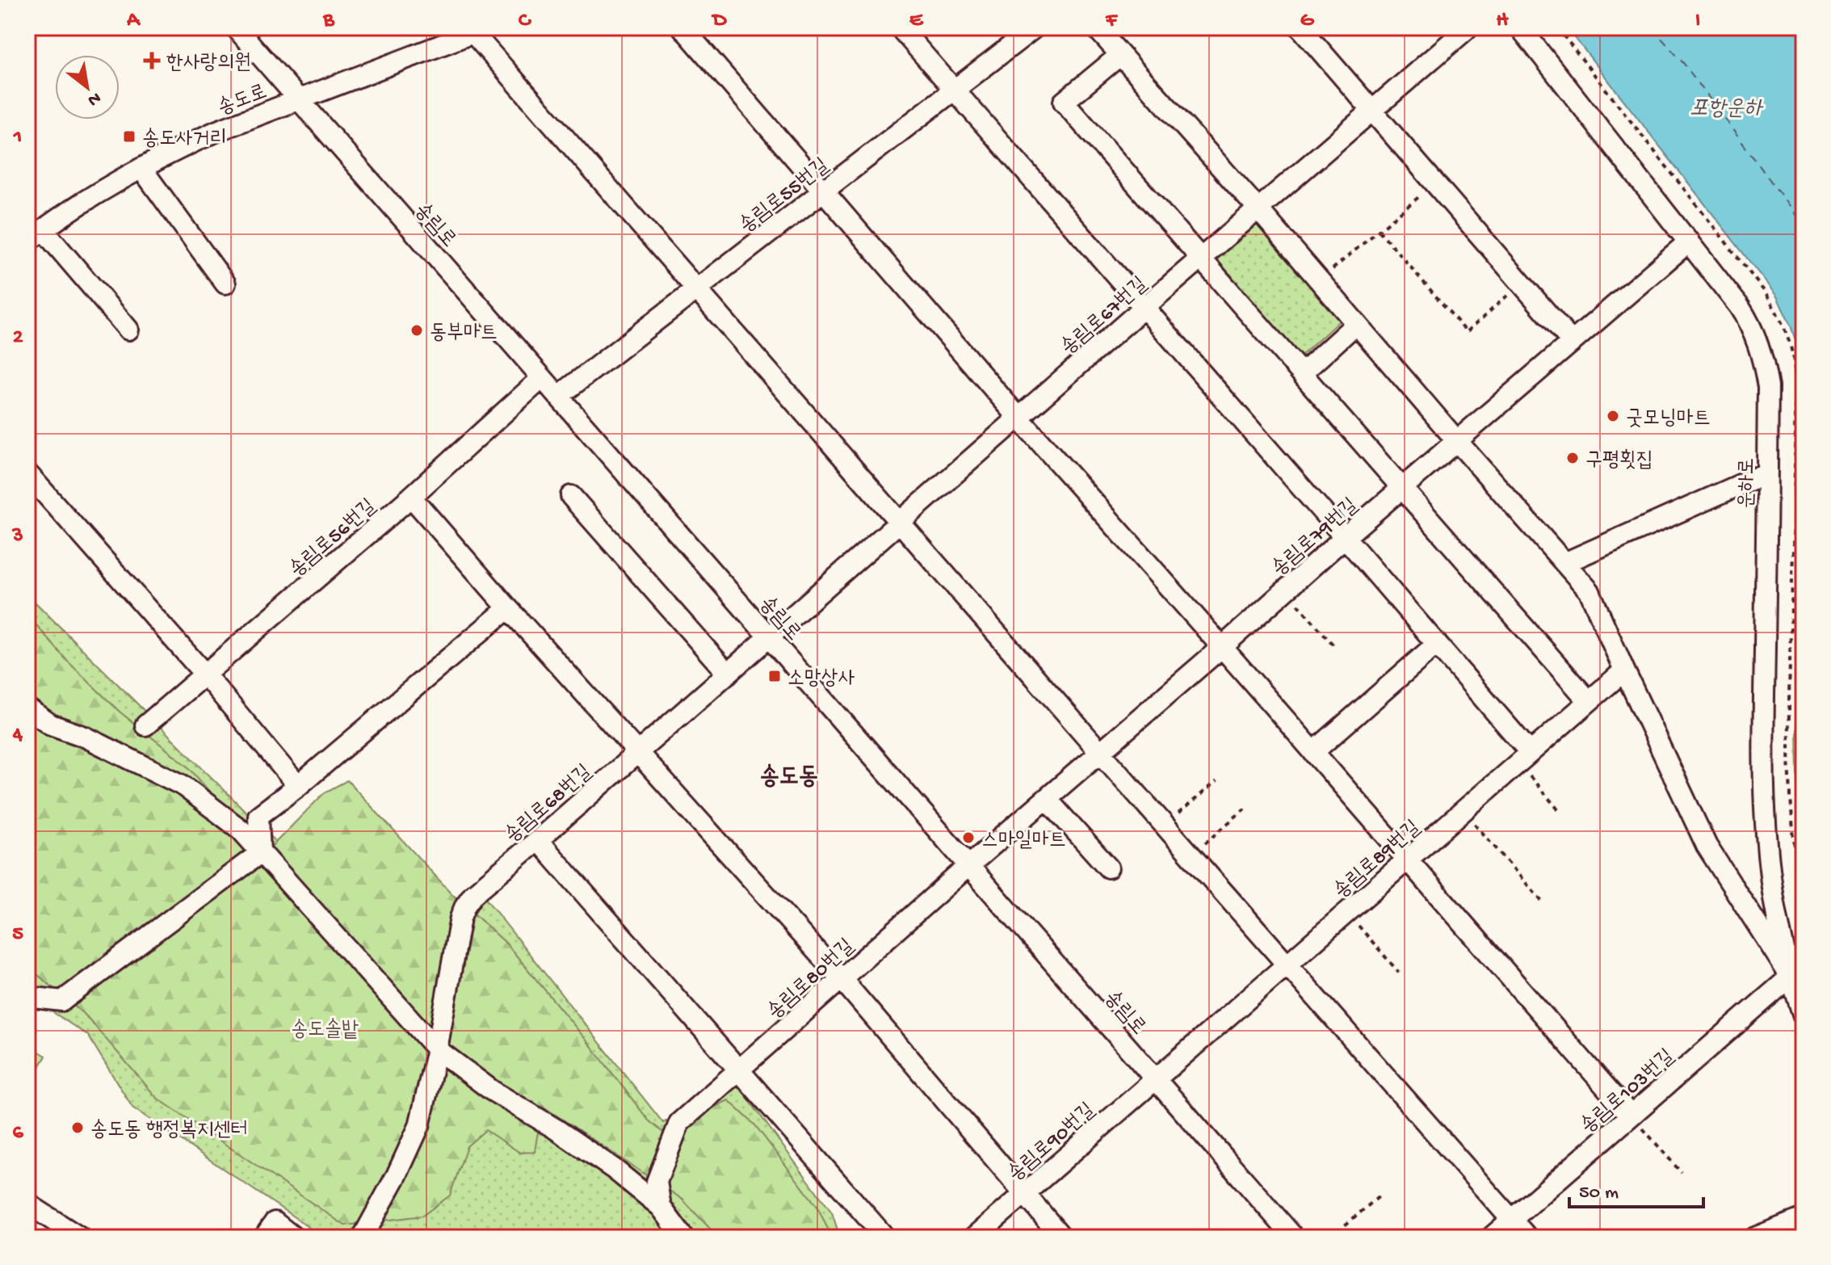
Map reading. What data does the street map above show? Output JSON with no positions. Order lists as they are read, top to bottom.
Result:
{
  "streets": {
    "street": [
      "송도로",
      "송림로55번길",
      "송림로",
      "송림로67번길",
      "운하로",
      "송림로79번길",
      "송림로56번길",
      "송림로68번길",
      "송림로89번길",
      "송림로80번길",
      "송림로103번길",
      "송림로90번길"
    ]
  },
  "crossings": [
    ["송도로", "송림로"],
    ["송림로55번길", "송림로"],
    ["송림로", "송림로67번길"],
    ["송림로", "송림로79번길"],
    ["송림로", "송림로56번길"],
    ["송림로", "송림로68번길"],
    ["송림로", "송림로89번길"],
    ["송림로", "송림로80번길"],
    ["송림로", "송림로90번길"],
    ["송림로67번길", "송림로68번길"],
    ["운하로", "송림로79번길"],
    ["운하로", "송림로103번길"],
    ["송림로79번길", "송림로80번길"],
    ["송림로89번길", "송림로90번길"]
  ],
  "districts": ["송도동"],
  "water": ["포항운하"],
  "parks": ["송도솔밭"],
  "places": {
    "health": ["한사랑의원"],
    "transit": ["송도사거리", "소망상사"],
    "other": [
      "동부마트",
      "굿모닝마트",
      "구평횟집",
      "스마일마트",
      "송도동 행정복지센터"
    ]
  },
  "scale_bar": "50 m",
  "north": "bottom right",
  "grid": {
    "columns": [
      "A",
      "B",
      "C",
      "D",
      "E",
      "F",
      "G",
      "H",
      "I"
    ],
    "rows": [
      "1",
      "2",
      "3",
      "4",
      "5",
      "6"
    ]
  }
}
